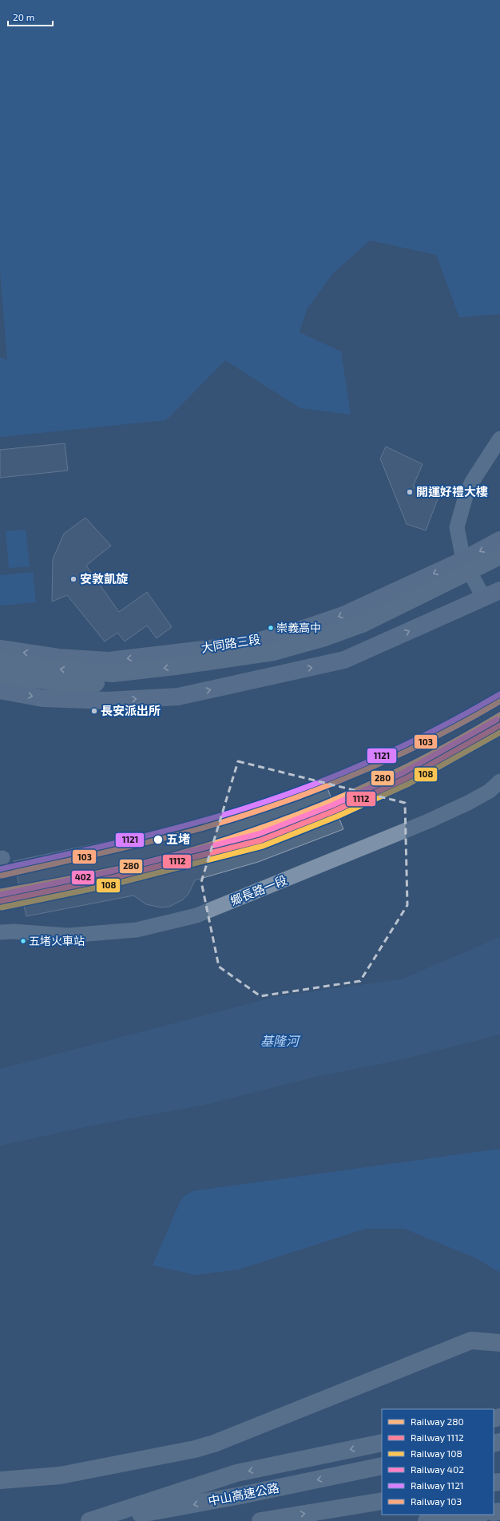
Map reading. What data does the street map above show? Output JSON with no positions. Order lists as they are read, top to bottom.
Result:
{
  "streets": {
    "highway": ["中山高速公路"],
    "main road": ["大同路三段"],
    "street": ["鄉長路一段"]
  },
  "water": ["基隆河"],
  "places": [
    "開運好禮大樓",
    "安敦凱旋",
    "崇義高中",
    "長安派出所",
    "五堵",
    "五堵火車站"
  ],
  "lines": [
    "rail line 1121",
    "rail line 103",
    "rail line 280",
    "rail line 402",
    "rail line 1112",
    "rail line 108"
  ],
  "legend": [
    "Railway 280",
    "Railway 1112",
    "Railway 108",
    "Railway 402",
    "Railway 1121",
    "Railway 103"
  ],
  "scale_bar": "20 m"
}
